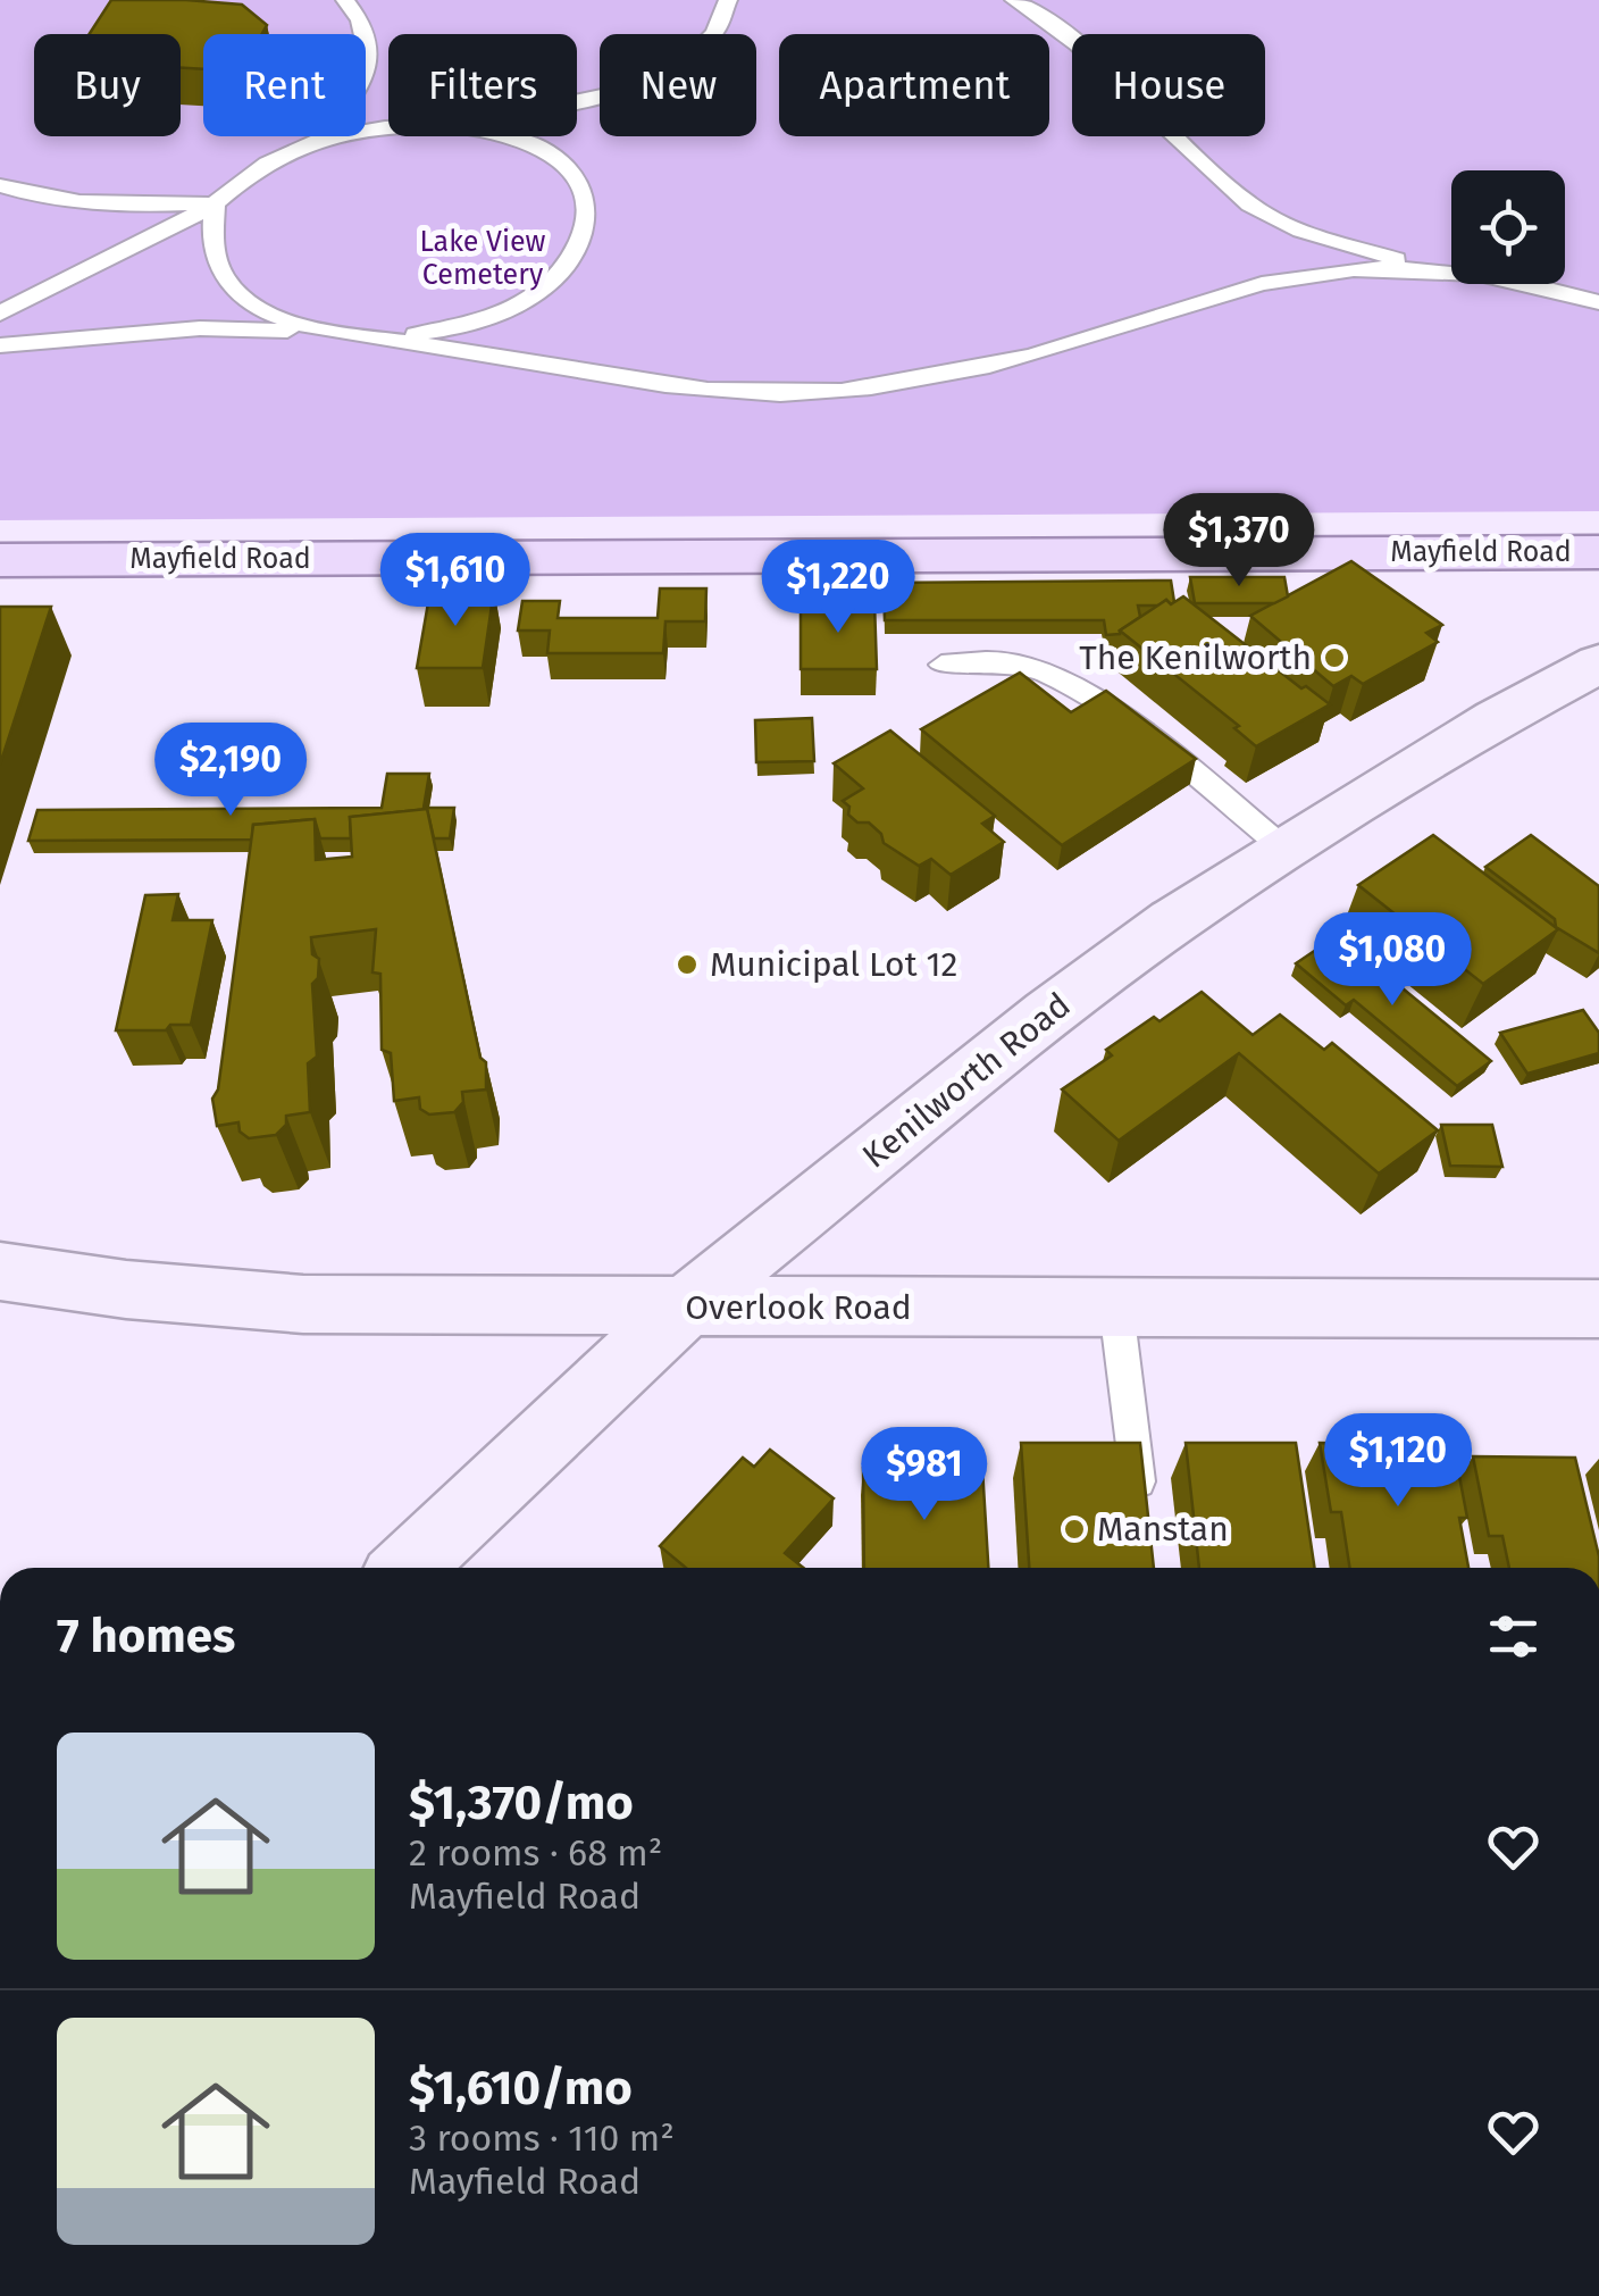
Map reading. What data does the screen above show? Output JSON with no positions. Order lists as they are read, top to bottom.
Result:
{
  "streets": {
    "main road": ["Mayfield Road", "Kenilworth Road", "Overlook Road"]
  },
  "crossings": [
    ["Kenilworth Road", "Overlook Road"]
  ],
  "parks": ["Lake View Cemetery"],
  "places": ["The Kenilworth", "Municipal Lot 12", "Manstan"],
  "page": {
    "chip": [
      "Buy",
      "Rent",
      "Filters",
      "New",
      "Apartment",
      "House"
    ],
    "price": [
      "$1,370",
      "$1,610",
      "$1,220",
      "$2,190",
      "$1,080",
      "$1,120",
      "$981"
    ],
    "heading": "7 homes",
    "list": [
      {
        "name": "$1,370/mo",
        "note": "2 rooms · 68 m² · Mayfield Road"
      },
      {
        "name": "$1,610/mo",
        "note": "3 rooms · 110 m² · Mayfield Road"
      }
    ]
  }
}
